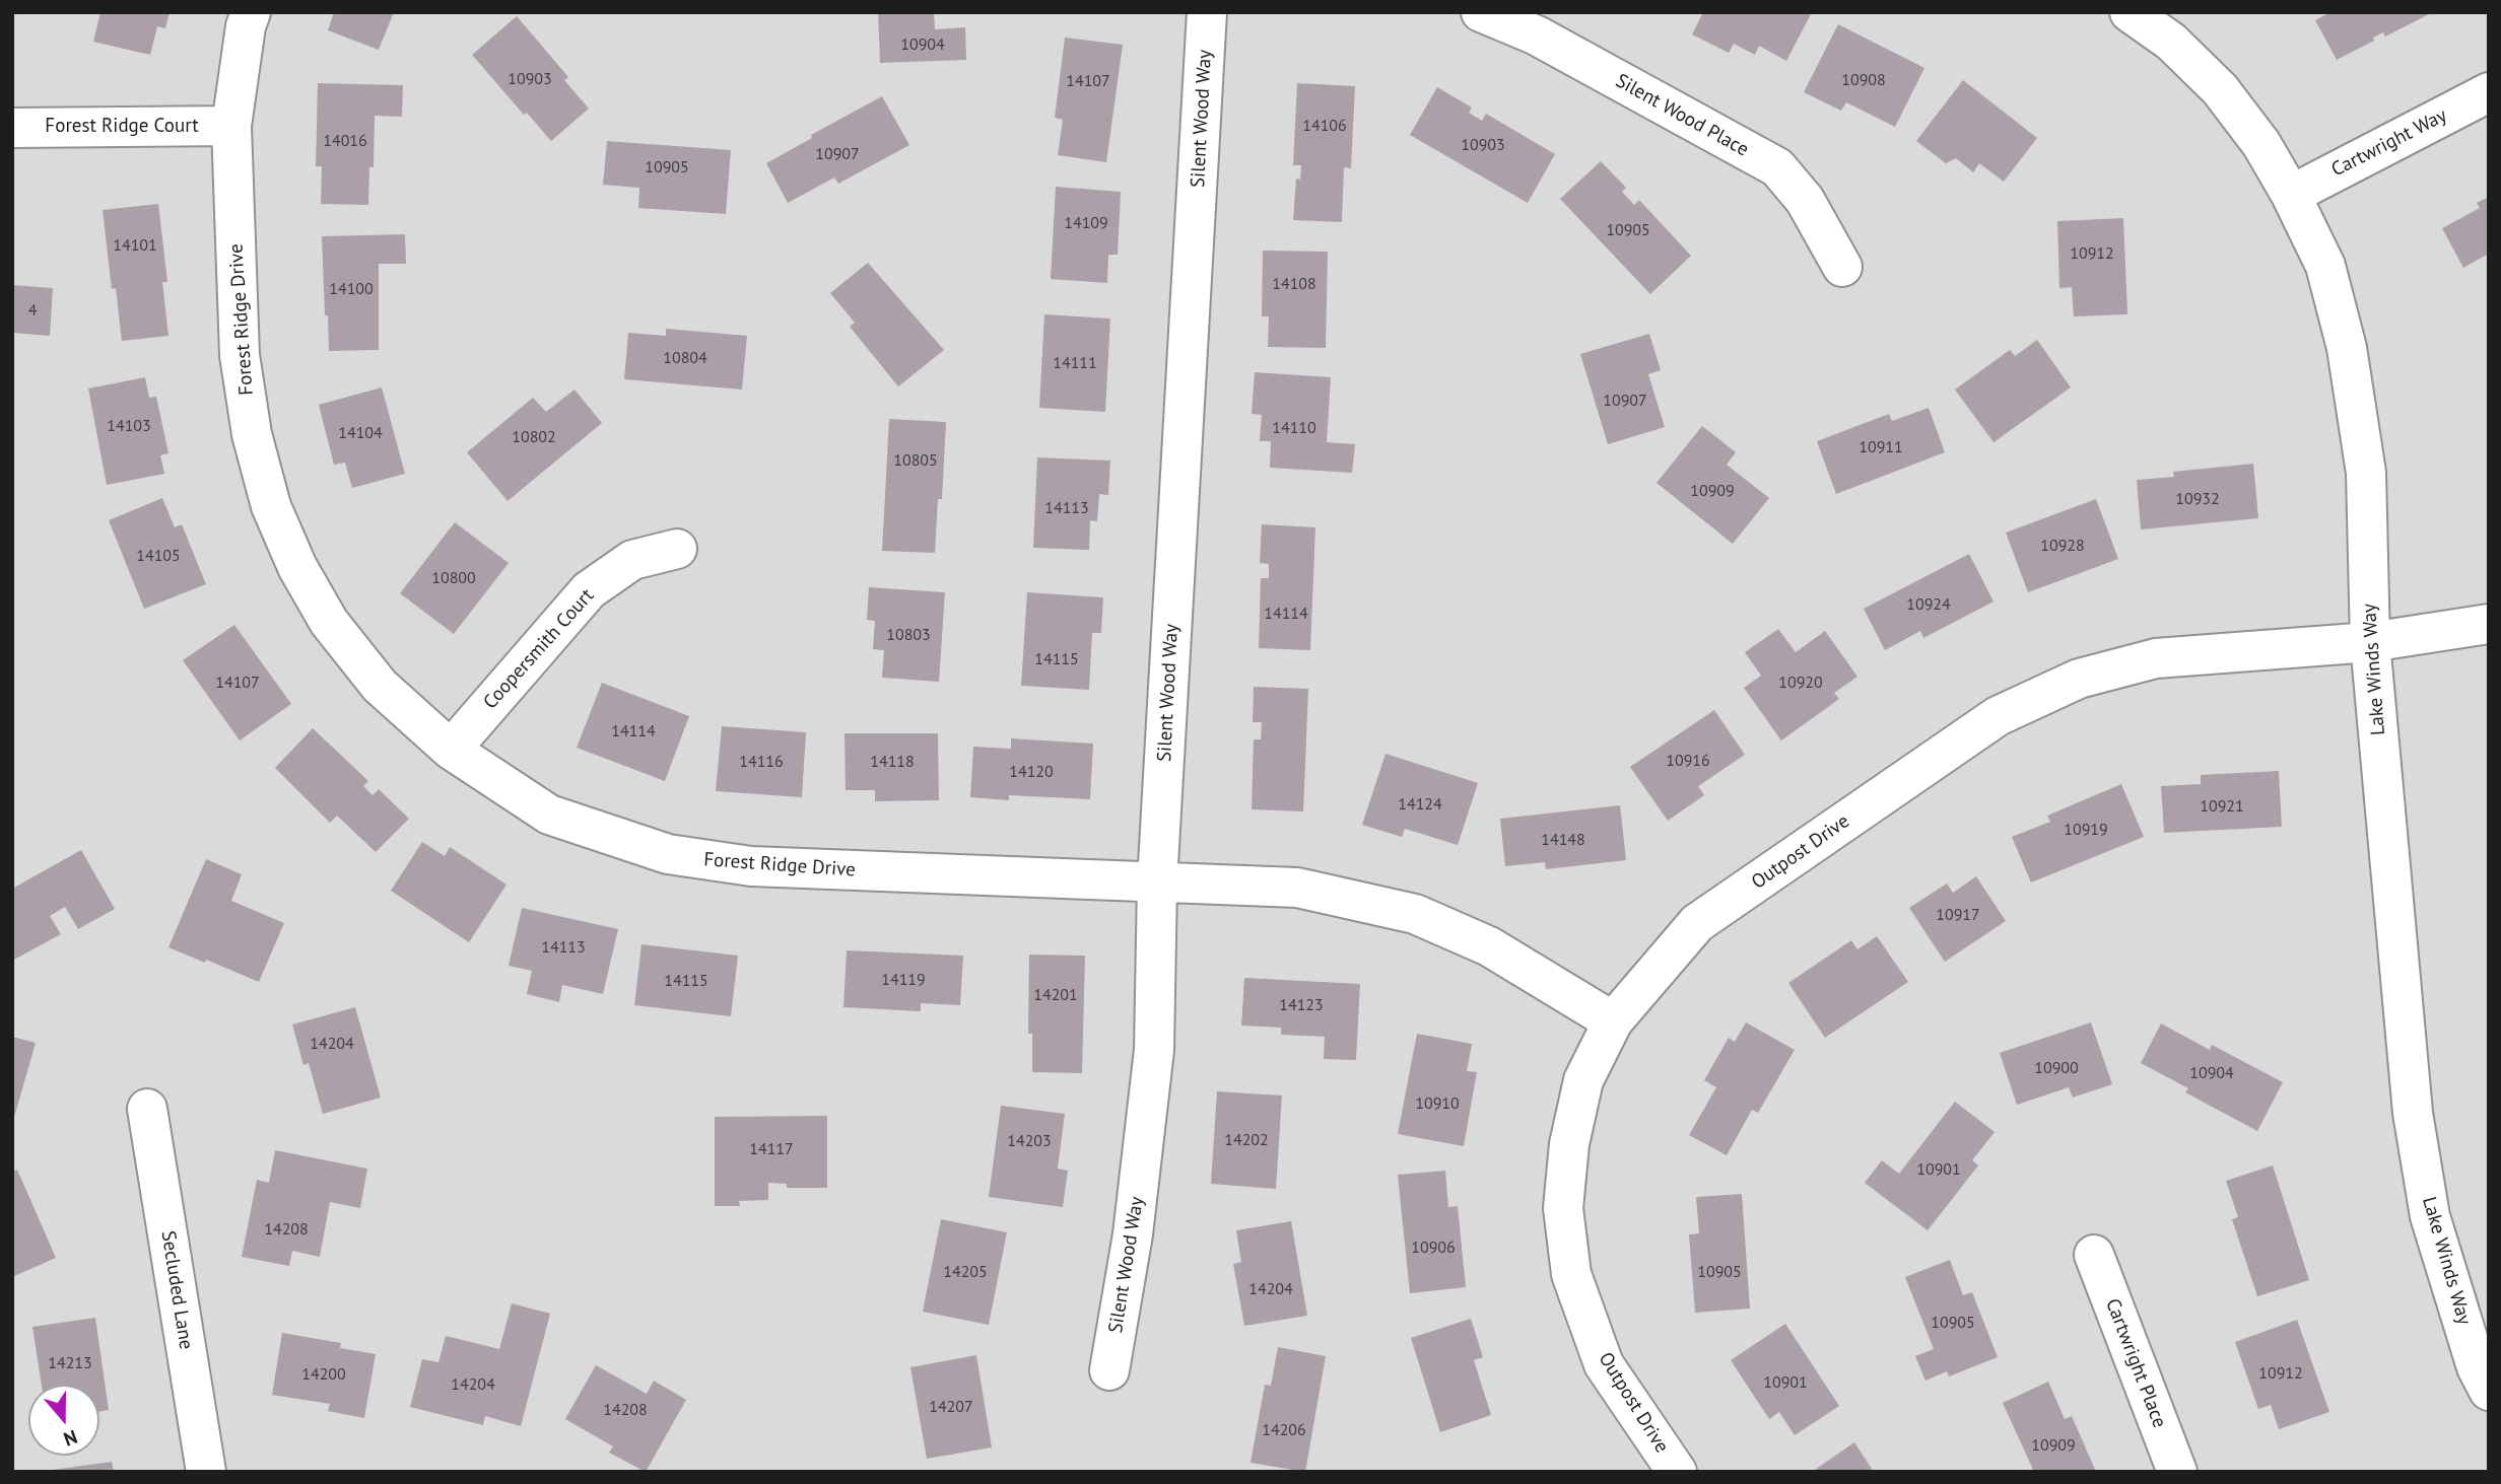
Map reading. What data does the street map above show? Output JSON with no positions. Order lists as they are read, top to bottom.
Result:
{
  "streets": {
    "street": [
      "Silent Wood Place",
      "Silent Wood Way",
      "Forest Ridge Court",
      "Cartwright Way",
      "Forest Ridge Drive",
      "Coopersmith Court",
      "Lake Winds Way",
      "Outpost Drive",
      "Secluded Lane",
      "Cartwright Place"
    ]
  },
  "crossings": [
    ["Silent Wood Way", "Forest Ridge Drive"],
    ["Forest Ridge Court", "Forest Ridge Drive"],
    ["Cartwright Way", "Lake Winds Way"],
    ["Forest Ridge Drive", "Coopersmith Court"],
    ["Forest Ridge Drive", "Outpost Drive"],
    ["Lake Winds Way", "Outpost Drive"]
  ],
  "house_numbers": [
    "10904",
    "10903",
    "10908",
    "14107",
    "14106",
    "14016",
    "10903",
    "10907",
    "10905",
    "14109",
    "10905",
    "14101",
    "10912",
    "14108",
    "14100",
    "4",
    "10804",
    "14111",
    "10907",
    "14103",
    "14110",
    "14104",
    "10802",
    "10911",
    "10805",
    "10909",
    "10932",
    "14113",
    "10928",
    "14105",
    "10800",
    "10924",
    "14114",
    "10803",
    "14115",
    "14107",
    "10920",
    "14114",
    "10916",
    "14116",
    "14118",
    "14120",
    "14124",
    "10921",
    "10919",
    "14148",
    "10917",
    "14113",
    "14119",
    "14115",
    "14201",
    "14123",
    "14204",
    "10900",
    "10904",
    "10910",
    "14202",
    "14203",
    "14117",
    "10901",
    "14208",
    "10906",
    "14205",
    "10905",
    "14204",
    "10905",
    "14213",
    "10912",
    "14200",
    "10901",
    "14204",
    "14207",
    "14208",
    "14206",
    "10909"
  ],
  "north": "bottom"
}
